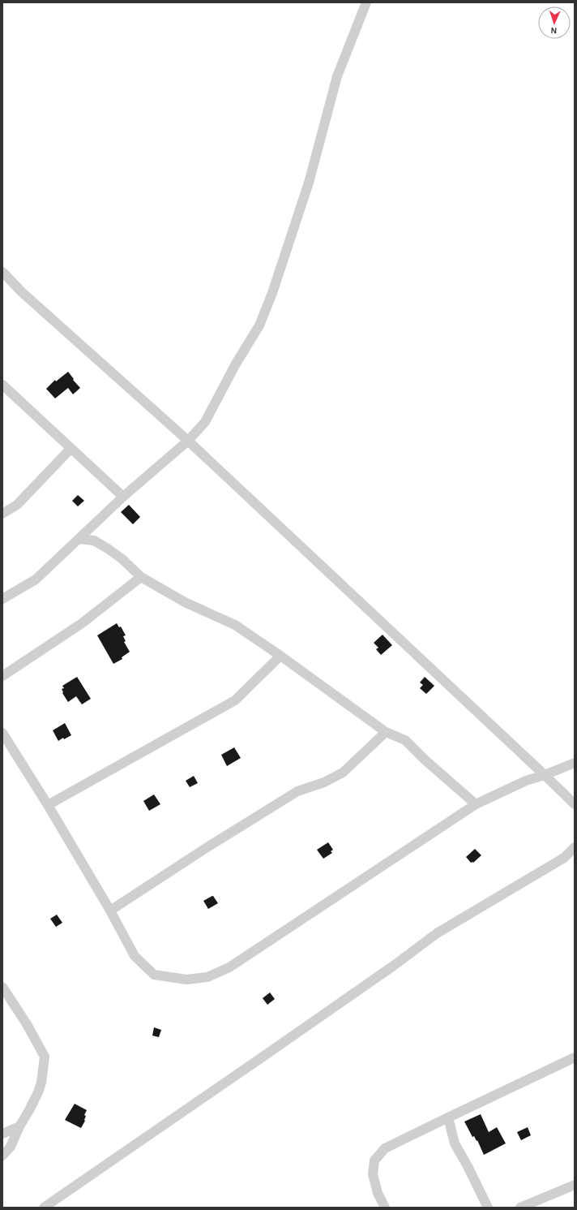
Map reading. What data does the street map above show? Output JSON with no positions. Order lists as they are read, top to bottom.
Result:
{
  "north": "bottom"
}
